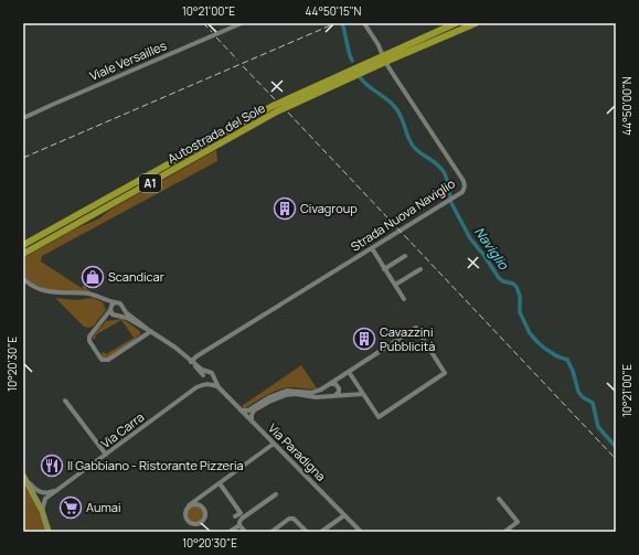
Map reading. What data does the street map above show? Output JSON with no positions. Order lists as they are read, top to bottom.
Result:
{
  "streets": {
    "highway": ["Autostrada del Sole", "A1"],
    "street": [
      "Viale Versailles",
      "Strada Nuova Naviglio",
      "Via Carra",
      "Via Paradigna"
    ]
  },
  "crossings": [
    ["Via Carra", "Via Paradigna"]
  ],
  "water": ["Naviglio"],
  "places": {
    "building": ["Civagroup", "Cavazzini Pubblicità"],
    "shop": ["Scandicar"],
    "restaurant": ["Il Gabbiano - Ristorante Pizzeria"],
    "supermarket": ["Aumai"]
  },
  "coordinates": [
    "10°21'00\"E",
    "44°50'15\"N",
    "44°50'00\"N",
    "10°20'30\"E"
  ]
}
